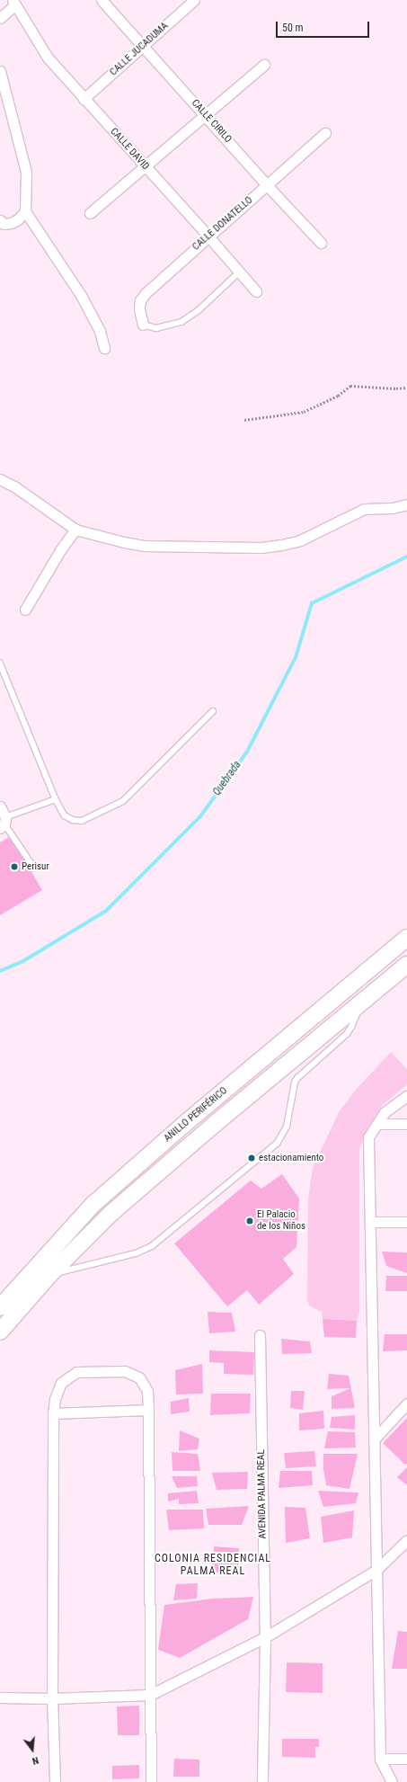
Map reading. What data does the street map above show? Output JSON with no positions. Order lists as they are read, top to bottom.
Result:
{
  "streets": {
    "highway": ["ANILLO PERIFÉRICO"],
    "street": [
      "CALLE JUCADUMA",
      "CALLE CIRILO",
      "CALLE DAVID",
      "CALLE DONATELLO",
      "AVENIDA PALMA REAL"
    ]
  },
  "crossings": [
    ["CALLE JUCADUMA", "CALLE CIRILO"],
    ["CALLE JUCADUMA", "CALLE DAVID"],
    ["CALLE CIRILO", "CALLE DONATELLO"],
    ["CALLE DAVID", "CALLE DONATELLO"]
  ],
  "districts": ["COLONIA RESIDENCIAL PALMA REAL"],
  "water": ["Quebrada"],
  "places": ["Perisur", "estacionamiento", "El Palacio de los Niños"],
  "scale_bar": "50 m",
  "north": "bottom"
}
